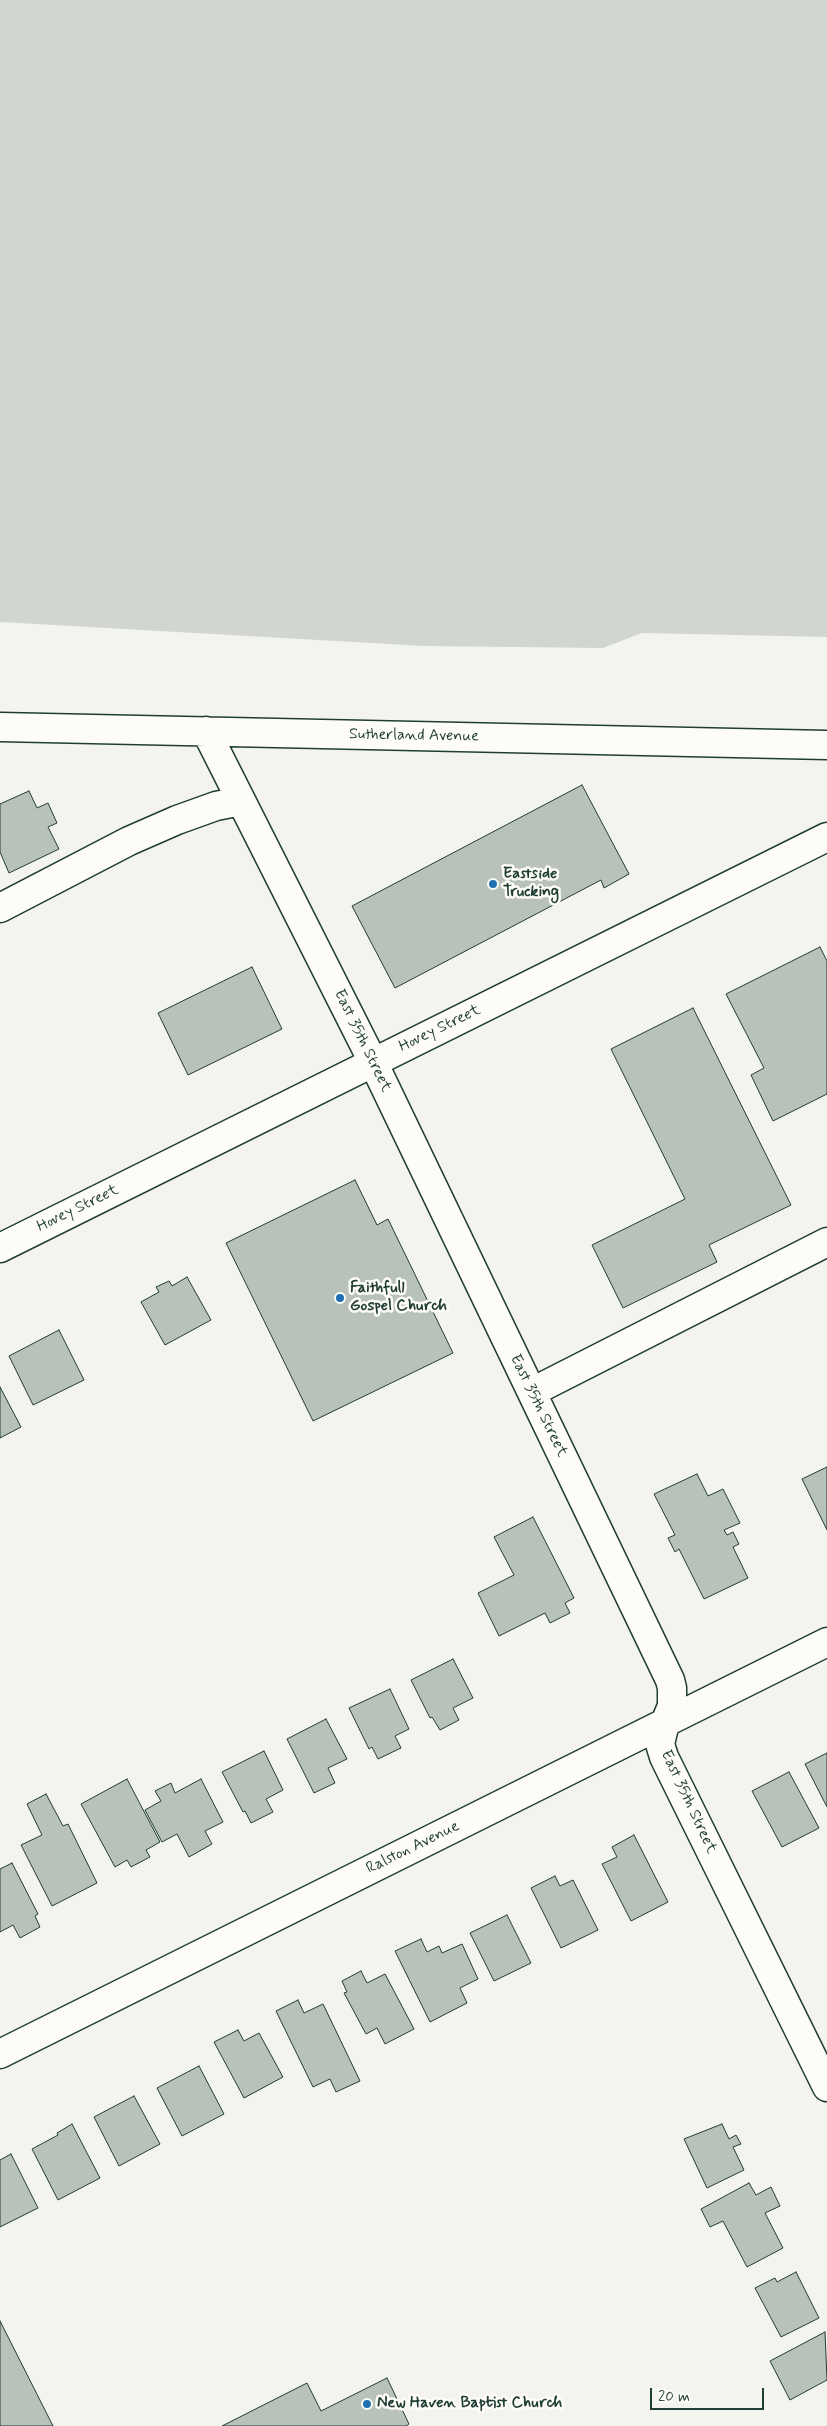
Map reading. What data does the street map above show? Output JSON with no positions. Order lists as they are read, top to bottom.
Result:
{
  "streets": {
    "street": [
      "Sutherland Avenue",
      "Hovey Street",
      "East 35th Street",
      "Ralston Avenue"
    ]
  },
  "crossings": [
    ["Sutherland Avenue", "East 35th Street"],
    ["Hovey Street", "East 35th Street"],
    ["East 35th Street", "Ralston Avenue"]
  ],
  "places": ["Eastside Trucking", "Faithfull Gospel Church", "New Haven Baptist Church"],
  "scale_bar": "20 m"
}
